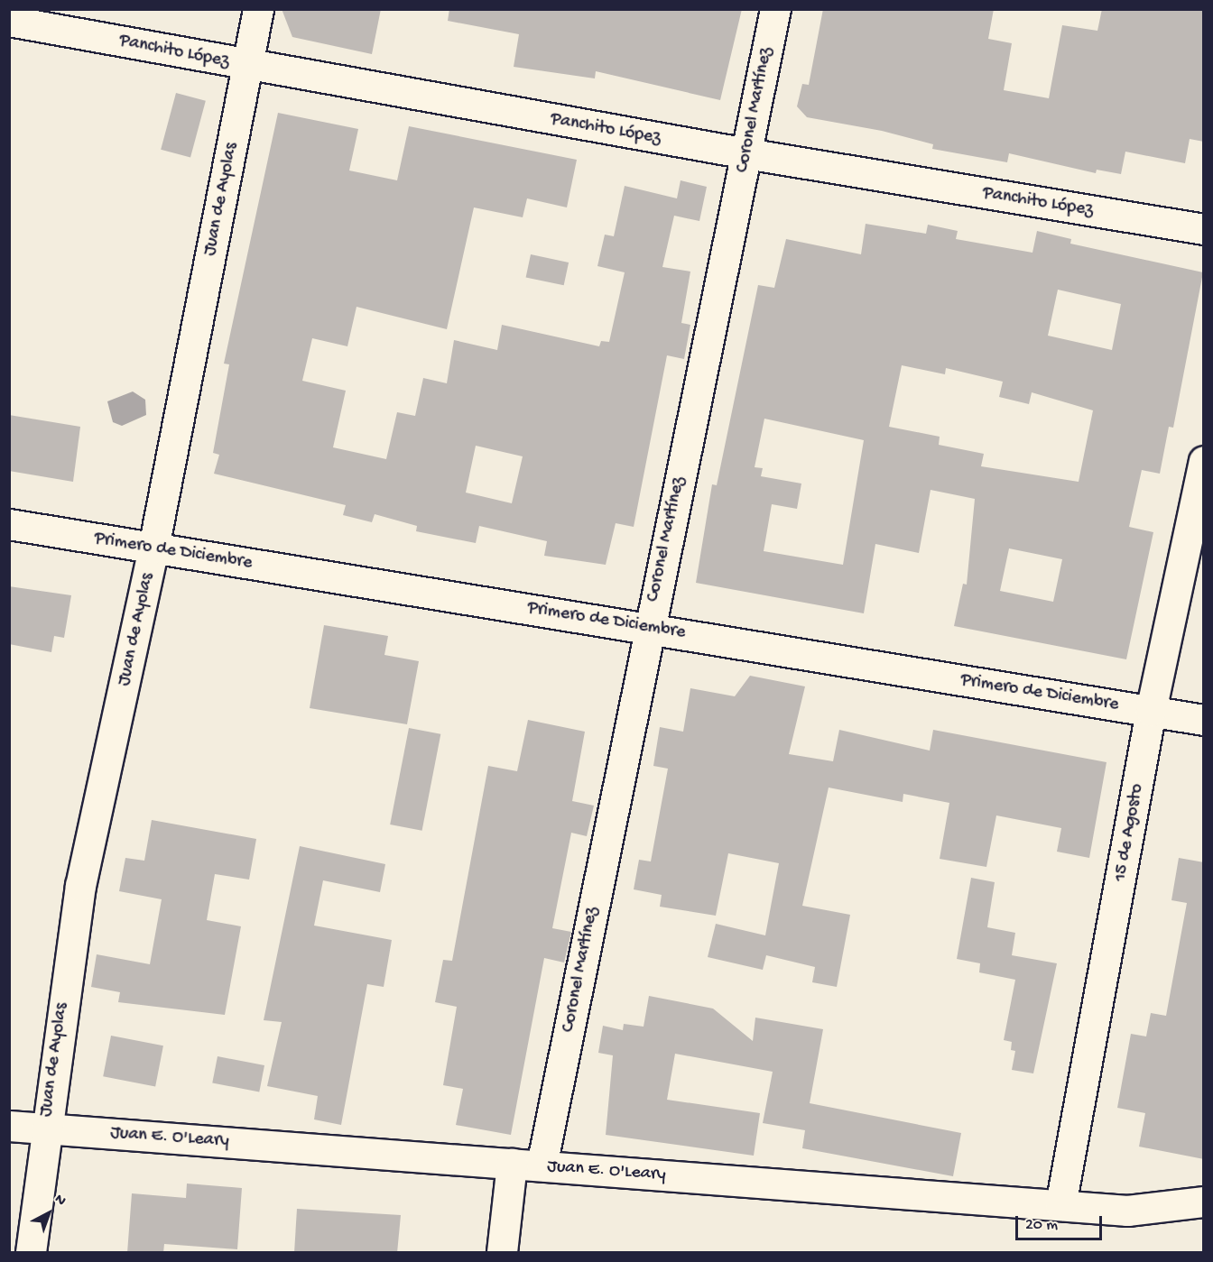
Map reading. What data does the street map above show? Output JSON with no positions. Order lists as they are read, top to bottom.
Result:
{
  "streets": {
    "street": [
      "Panchito López",
      "Coronel Martínez",
      "Juan de Ayolas",
      "Primero de Diciembre",
      "15 de Agosto",
      "Juan E. O'Leary"
    ]
  },
  "crossings": [
    ["Panchito López", "Coronel Martínez"],
    ["Panchito López", "Juan de Ayolas"],
    ["Coronel Martínez", "Primero de Diciembre"],
    ["Coronel Martínez", "Juan E. O'Leary"],
    ["Juan de Ayolas", "Primero de Diciembre"],
    ["Juan de Ayolas", "Juan E. O'Leary"],
    ["Primero de Diciembre", "15 de Agosto"],
    ["15 de Agosto", "Juan E. O'Leary"]
  ],
  "scale_bar": "20 m",
  "north": "top right"
}
